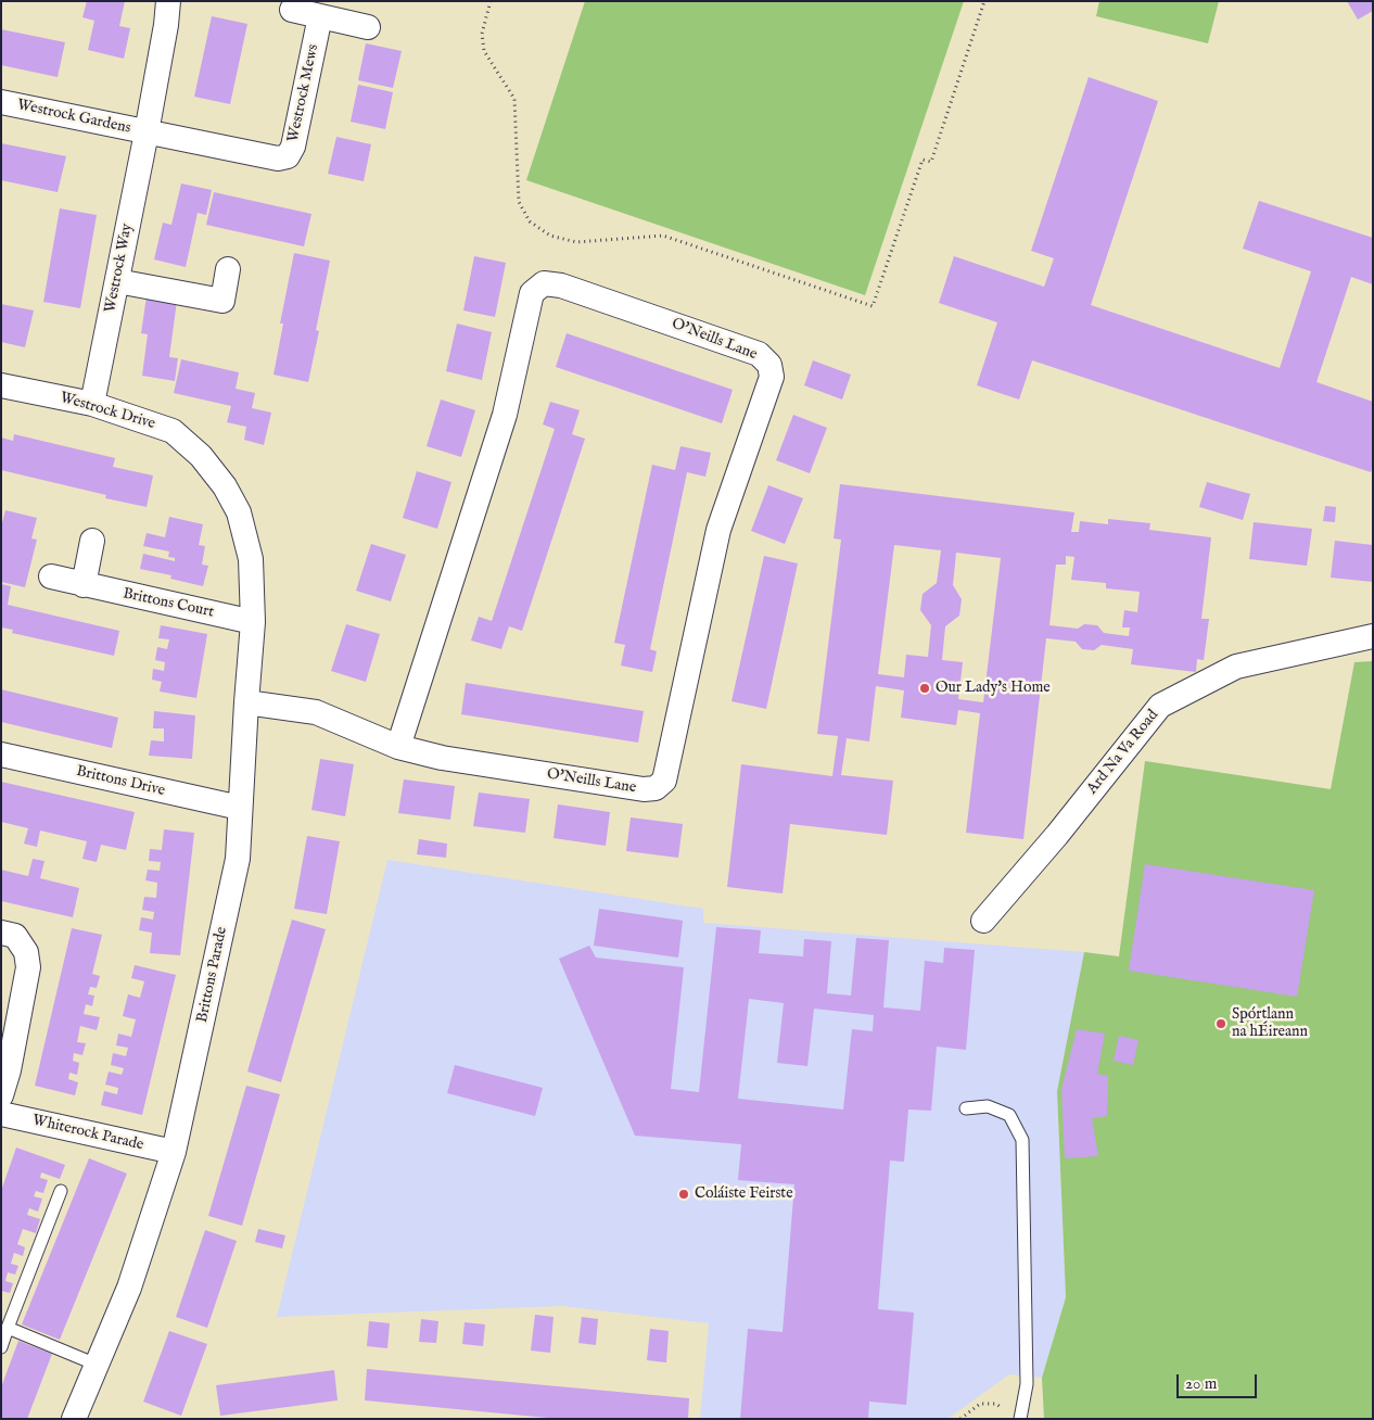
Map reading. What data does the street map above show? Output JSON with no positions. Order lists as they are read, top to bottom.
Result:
{
  "streets": {
    "street": [
      "Westrock Mews",
      "Westrock Gardens",
      "Westrock Way",
      "O'Neills Lane",
      "Westrock Drive",
      "Brittons Court",
      "Ard Na Va Road",
      "Brittons Drive",
      "Brittons Parade",
      "Whiterock Parade"
    ]
  },
  "crossings": [
    ["Westrock Mews", "Westrock Gardens"],
    ["Westrock Mews", "Westrock Way"],
    ["Westrock Gardens", "Westrock Way"],
    ["Westrock Way", "Westrock Drive"],
    ["O'Neills Lane", "Brittons Parade"],
    ["Westrock Drive", "Brittons Parade"],
    ["Brittons Court", "Brittons Parade"],
    ["Brittons Drive", "Brittons Parade"],
    ["Brittons Parade", "Whiterock Parade"]
  ],
  "places": ["Our Lady's Home", "Spórtlann na hÉireann", "Coláiste Feirste"],
  "scale_bar": "20 m"
}
